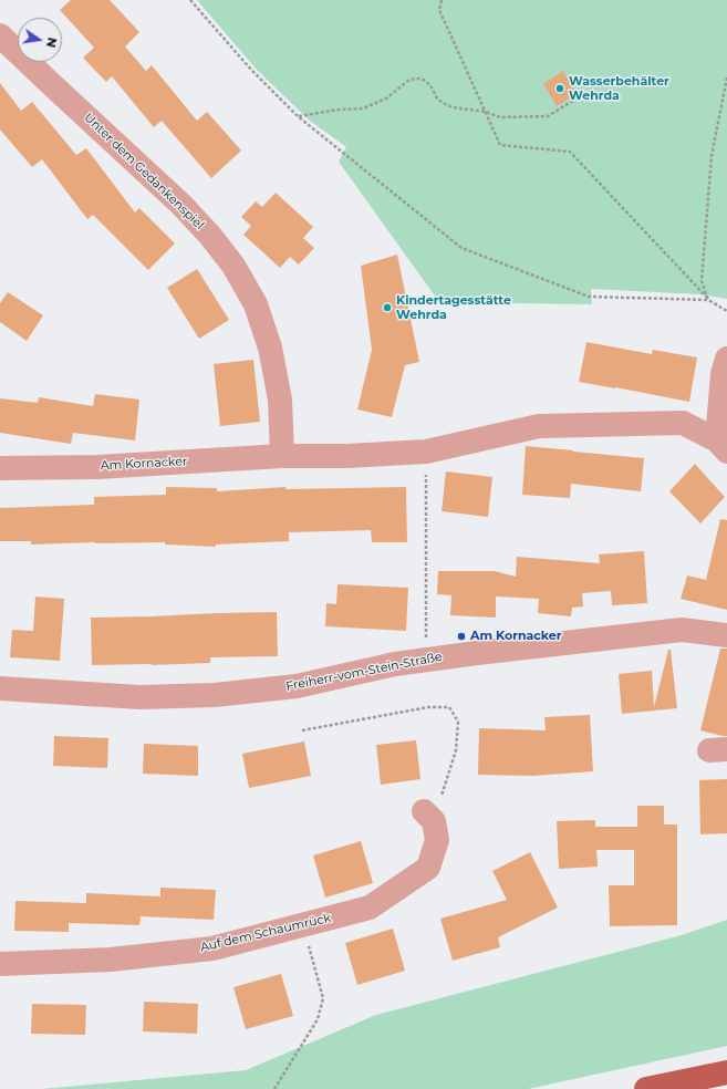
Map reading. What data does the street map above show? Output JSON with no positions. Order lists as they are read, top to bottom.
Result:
{
  "streets": {
    "street": [
      "Unter dem Gedankenspiel",
      "Am Kornacker",
      "Freiherr-vom-Stein-Straße",
      "Auf dem Schaumrück"
    ]
  },
  "crossings": [
    ["Unter dem Gedankenspiel", "Am Kornacker"]
  ],
  "places": ["Wasserbehälter Wehrda", "Kindertagesstätte Wehrda", "Am Kornacker"],
  "north": "right"
}
